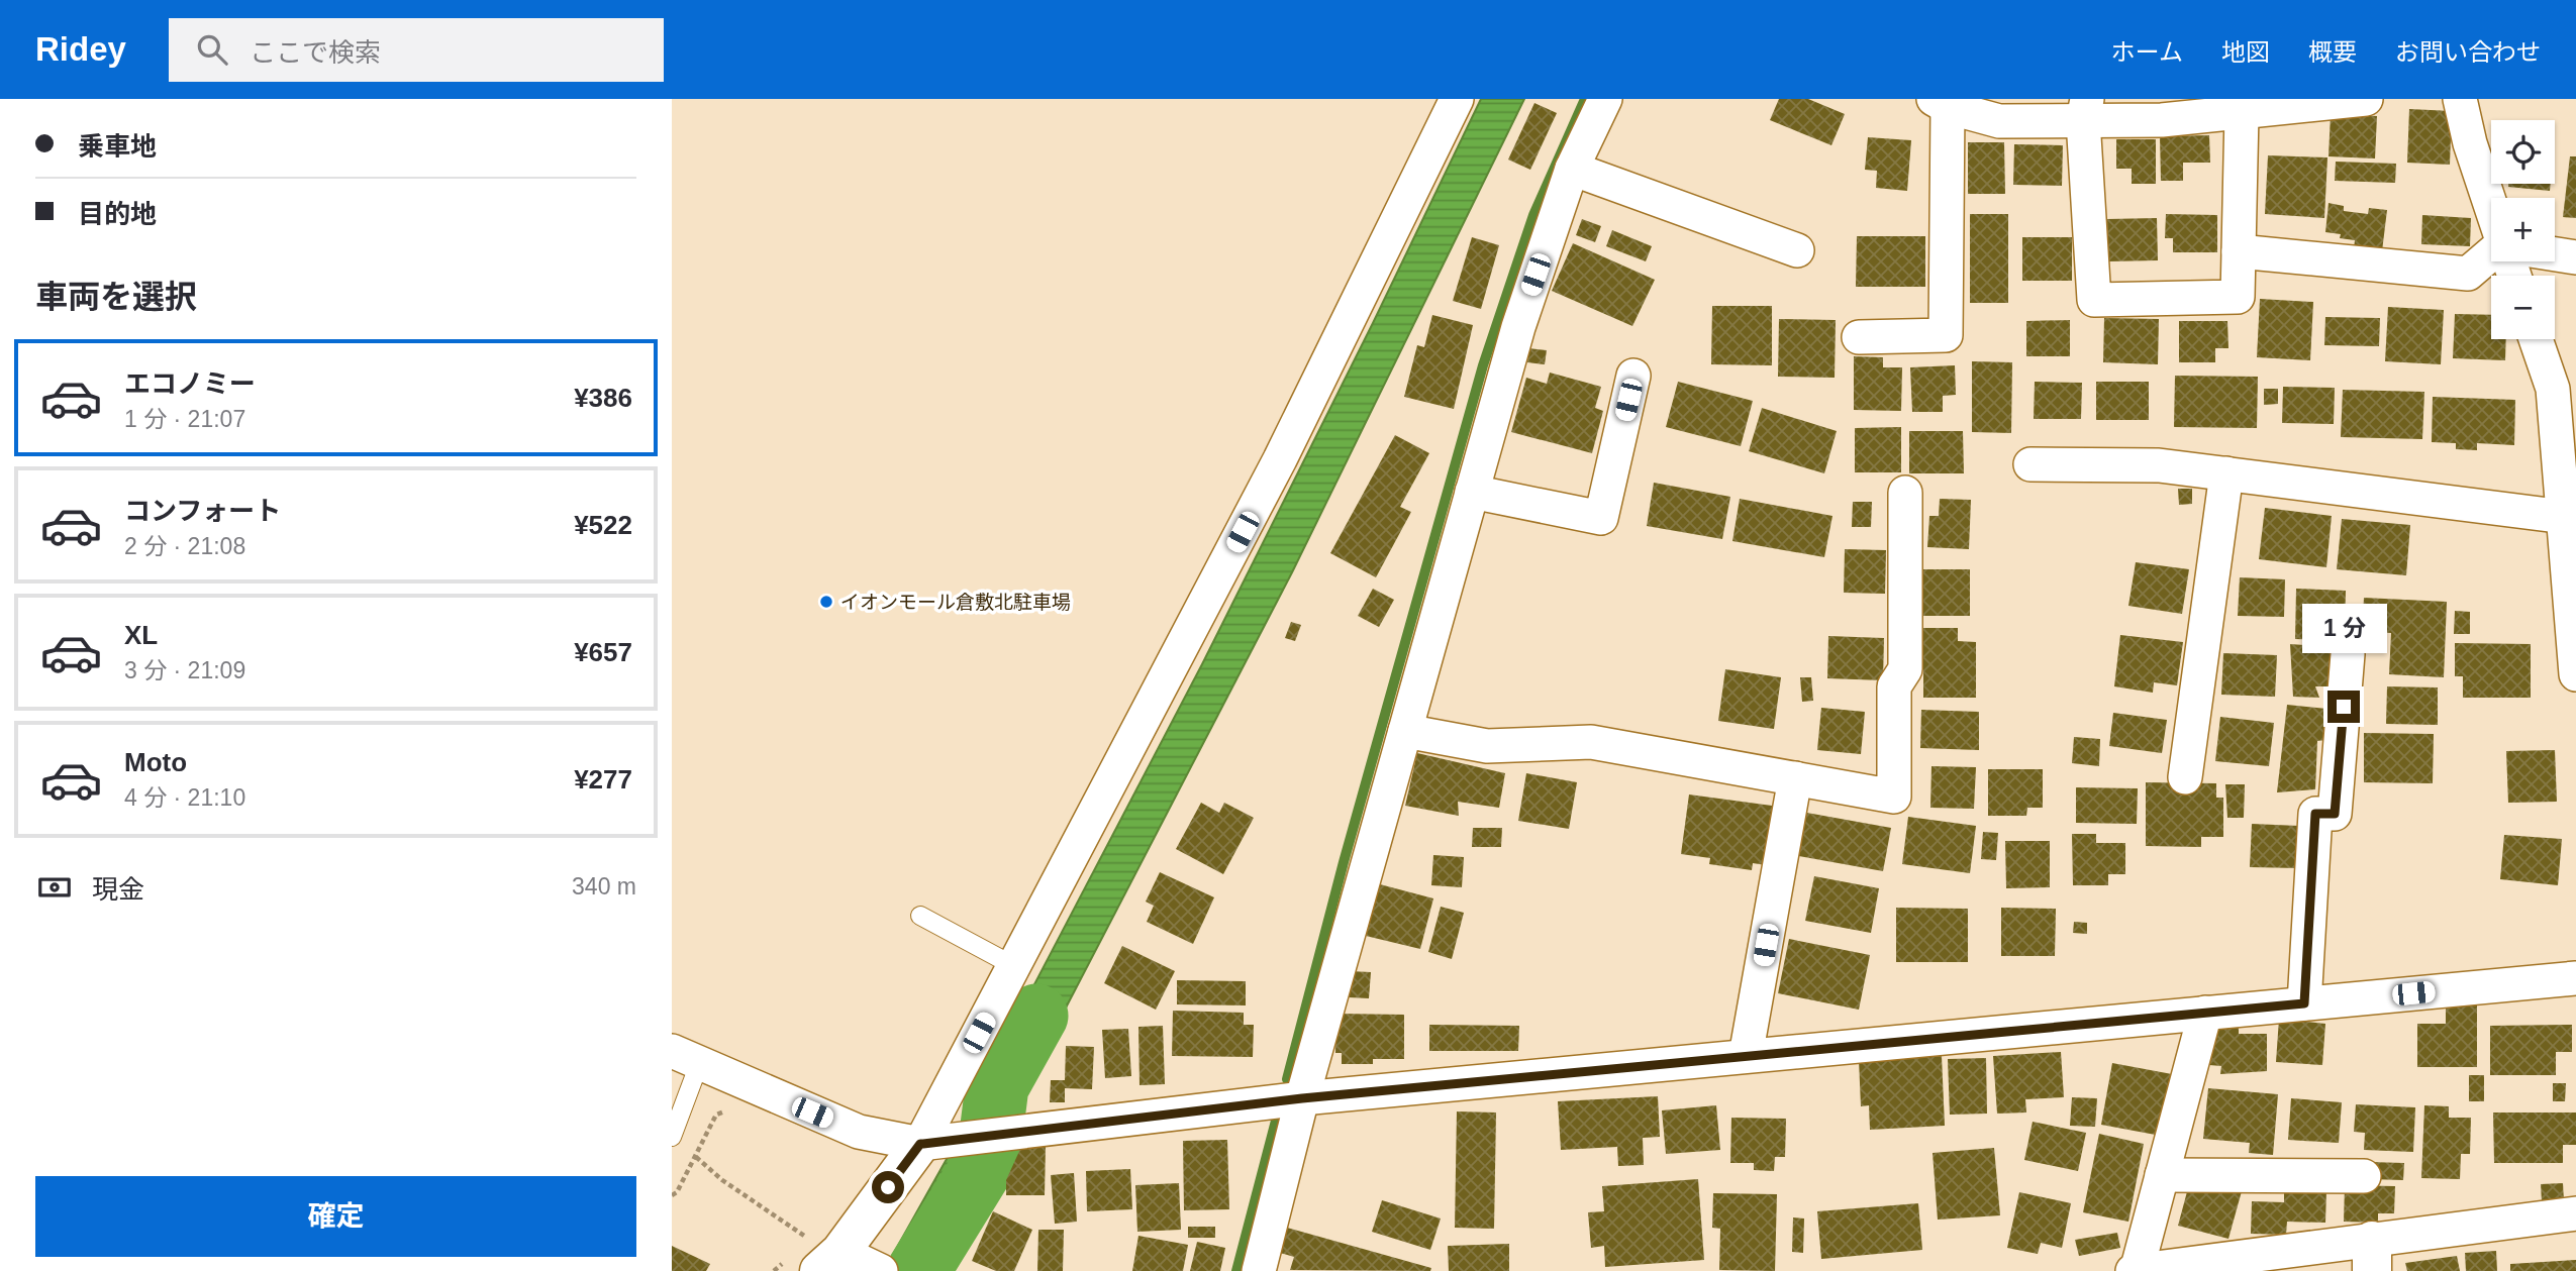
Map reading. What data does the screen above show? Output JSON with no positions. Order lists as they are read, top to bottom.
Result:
{
  "places": ["イオンモール倉敷北駐車場"],
  "page": {
    "header": "Ridey",
    "search": "ここで検索",
    "nav": [
      "ホーム",
      "地図",
      "概要",
      "お問い合わせ"
    ],
    "banner": ["乗車地", "目的地"],
    "map_buttons": ["+", "−"],
    "heading": "車両を選択",
    "list": [
      {
        "name": "エコノミー",
        "note": "1 分 · 21:07",
        "value": "¥386"
      },
      {
        "name": "コンフォート",
        "note": "2 分 · 21:08",
        "value": "¥522"
      },
      {
        "name": "XL",
        "note": "3 分 · 21:09",
        "value": "¥657"
      },
      {
        "name": "Moto",
        "note": "4 分 · 21:10",
        "value": "¥277"
      }
    ],
    "bubble": "1 分",
    "pay": ["現金", "340 m"],
    "buttons": "確定"
  }
}
